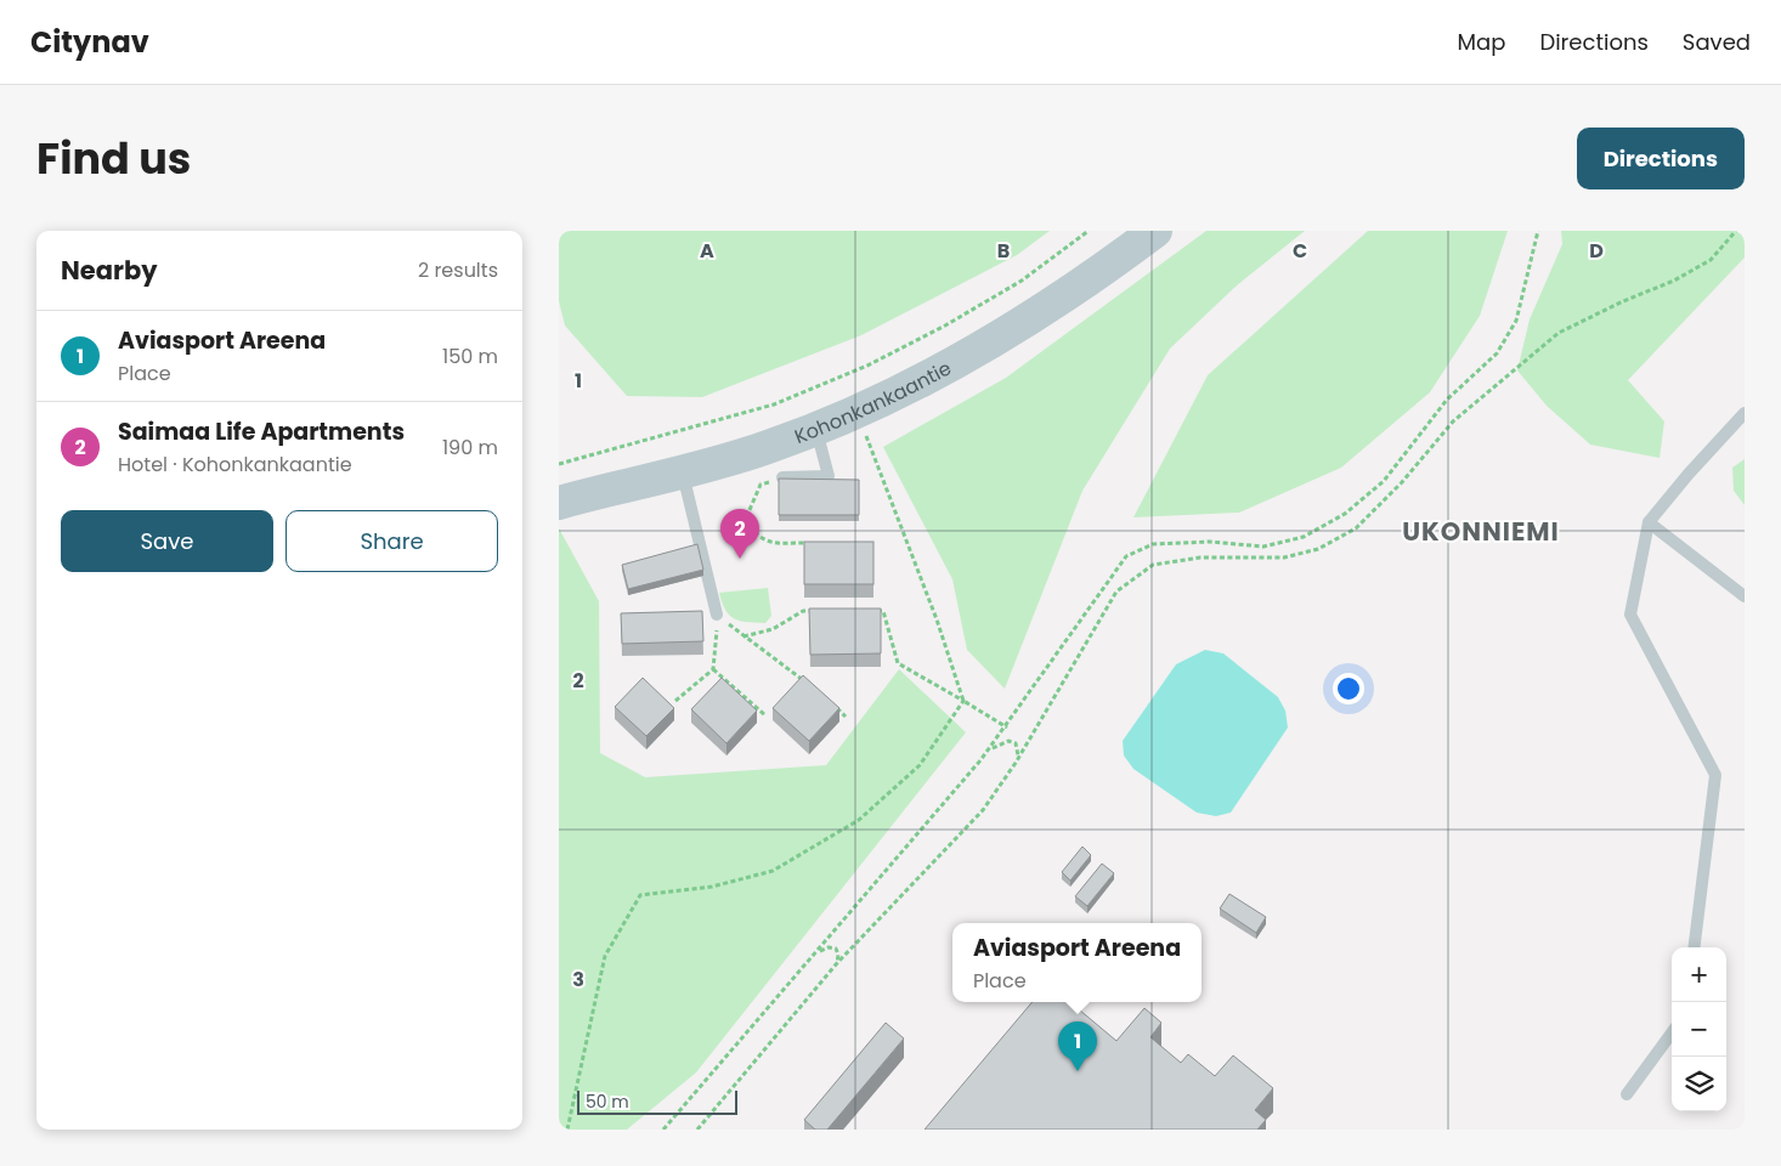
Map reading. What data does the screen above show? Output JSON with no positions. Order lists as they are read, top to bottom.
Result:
{
  "streets": {
    "street": ["Kohonkankaantie"]
  },
  "districts": ["UKONNIEMI"],
  "scale_bar": "50 m",
  "page": {
    "header": "Citynav",
    "nav": ["Map", "Directions", "Saved"],
    "title": "Find us",
    "buttons": [
      "Directions",
      ["Save", "Share"]
    ],
    "heading": ["Nearby", "2 results"],
    "list": [
      {
        "mark": "1",
        "name": "Aviasport Areena",
        "note": "Place",
        "value": "150 m"
      },
      {
        "mark": "2",
        "name": "Saimaa Life Apartments",
        "note": "Hotel · Kohonkankaantie",
        "value": "190 m"
      }
    ],
    "pins": ["2", "1"],
    "popup": ["Aviasport Areena", "Place"],
    "map_buttons": ["+", "−"],
    "scale": "50 m"
  },
  "grid": {
    "columns": [
      "A",
      "B",
      "C",
      "D"
    ],
    "rows": ["1", "2", "3"]
  }
}
